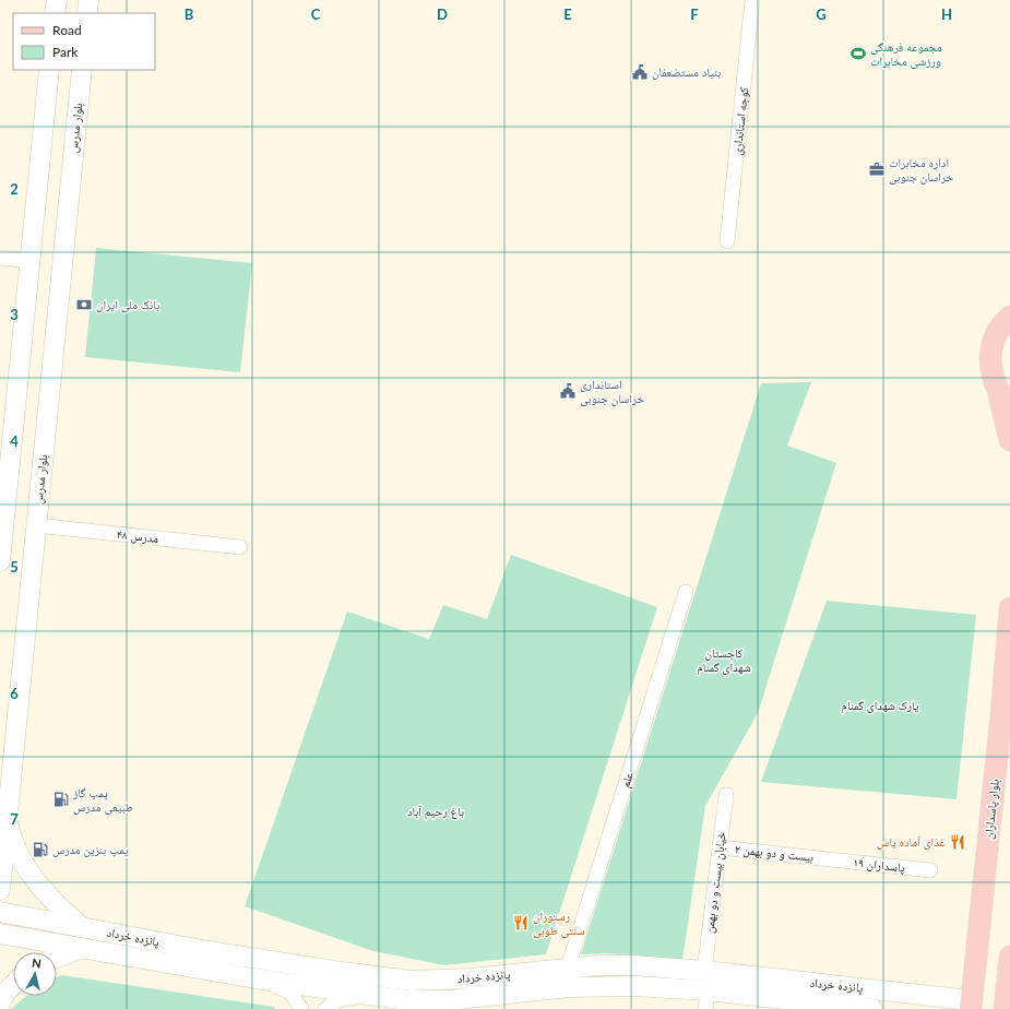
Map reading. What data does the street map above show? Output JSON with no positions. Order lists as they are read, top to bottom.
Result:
{
  "streets": {
    "main road": ["بلوار مدرس", "بلوار پاسداران", "پانزده خرداد"],
    "street": [
      "کوچه استانداری",
      "مدرس ۴۸",
      "علم",
      "بیست و دو بهمن ۲",
      "پاسداران ۱۹",
      "خیابان بیست و دو بهمن"
    ]
  },
  "crossings": [
    ["بلوار مدرس", "مدرس ۴۸"],
    ["علم", "پانزده خرداد"],
    ["بلوار پاسداران", "پانزده خرداد"],
    ["بیست و دو بهمن ۲", "پاسداران ۱۹"],
    ["بیست و دو بهمن ۲", "خیابان بیست و دو بهمن"],
    ["خیابان بیست و دو بهمن", "پانزده خرداد"]
  ],
  "parks": ["کاجستان شهدای گمنام", "پارک شهدای گمنام", "باغ رحیم آباد"],
  "places": {
    "sports": ["مجموعه فرهنگی ورزشی مخابرات"],
    "public building": ["بنیاد مستضعفان", "استانداری خراسان جنوبی"],
    "office": ["اداره مخابرات خراسان جنوبی"],
    "bank": ["بانک ملی ایران"],
    "fuel station": ["پمپ گاز طبیعی مدرس", "پمپ بنزین مدرس"],
    "restaurant": ["غذای آماده یاس", "رستوران سنتی طوبی"]
  },
  "legend": ["Road", "Park"],
  "north": "top",
  "grid": {
    "columns": [
      "B",
      "C",
      "D",
      "E",
      "F",
      "G",
      "H"
    ],
    "rows": [
      "2",
      "3",
      "4",
      "5",
      "6",
      "7"
    ]
  }
}
